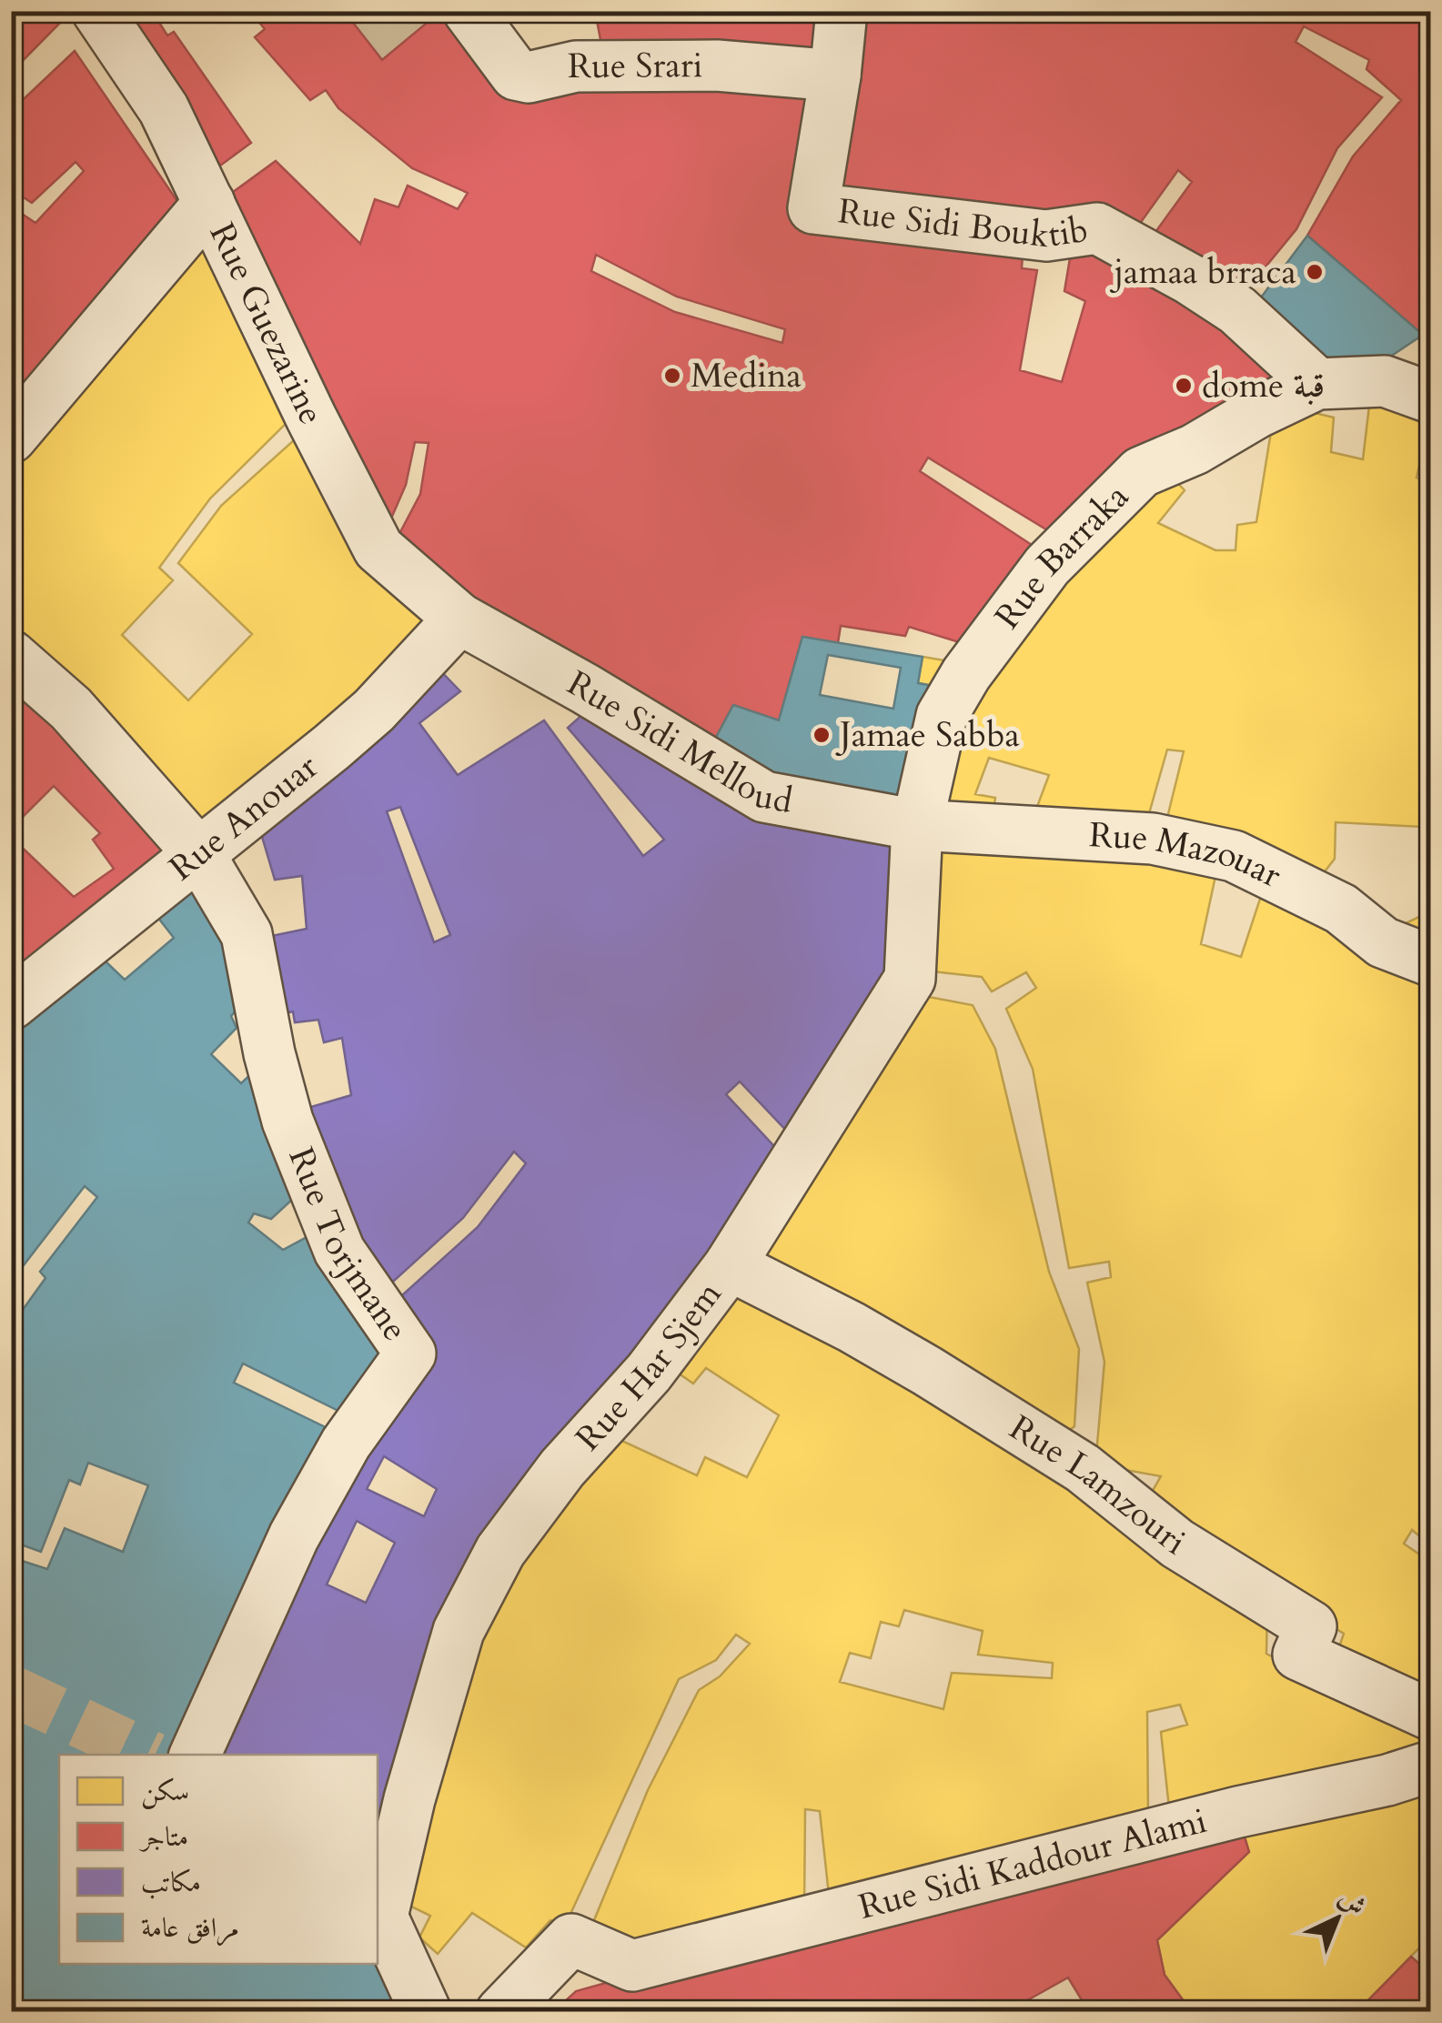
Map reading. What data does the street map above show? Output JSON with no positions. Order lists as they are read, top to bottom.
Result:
{
  "streets": {
    "street": [
      "Rue Srari",
      "Rue Sidi Bouktib",
      "Rue Guezarine",
      "Rue Barraka",
      "Rue Sidi Melloud",
      "Rue Anouar",
      "Rue Mazouar",
      "Rue Torjmane",
      "Rue Har Sjem",
      "Rue Lamzouri",
      "Rue Sidi Kaddour Alami"
    ]
  },
  "crossings": [
    ["Rue Srari", "Rue Sidi Bouktib"],
    ["Rue Sidi Bouktib", "Rue Barraka"],
    ["Rue Guezarine", "Rue Sidi Melloud"],
    ["Rue Guezarine", "Rue Anouar"],
    ["Rue Barraka", "Rue Sidi Melloud"],
    ["Rue Barraka", "Rue Mazouar"],
    ["Rue Barraka", "Rue Har Sjem"],
    ["Rue Sidi Melloud", "Rue Anouar"],
    ["Rue Sidi Melloud", "Rue Mazouar"],
    ["Rue Sidi Melloud", "Rue Har Sjem"],
    ["Rue Anouar", "Rue Torjmane"],
    ["Rue Mazouar", "Rue Har Sjem"],
    ["Rue Har Sjem", "Rue Lamzouri"]
  ],
  "places": [
    "jamaa brraca",
    "Medina",
    "dome قبة",
    "Jamae Sabba"
  ],
  "legend": [
    "سكن",
    "متاجر",
    "مكاتب",
    "مرافق عامة"
  ],
  "north": "top right"
}
